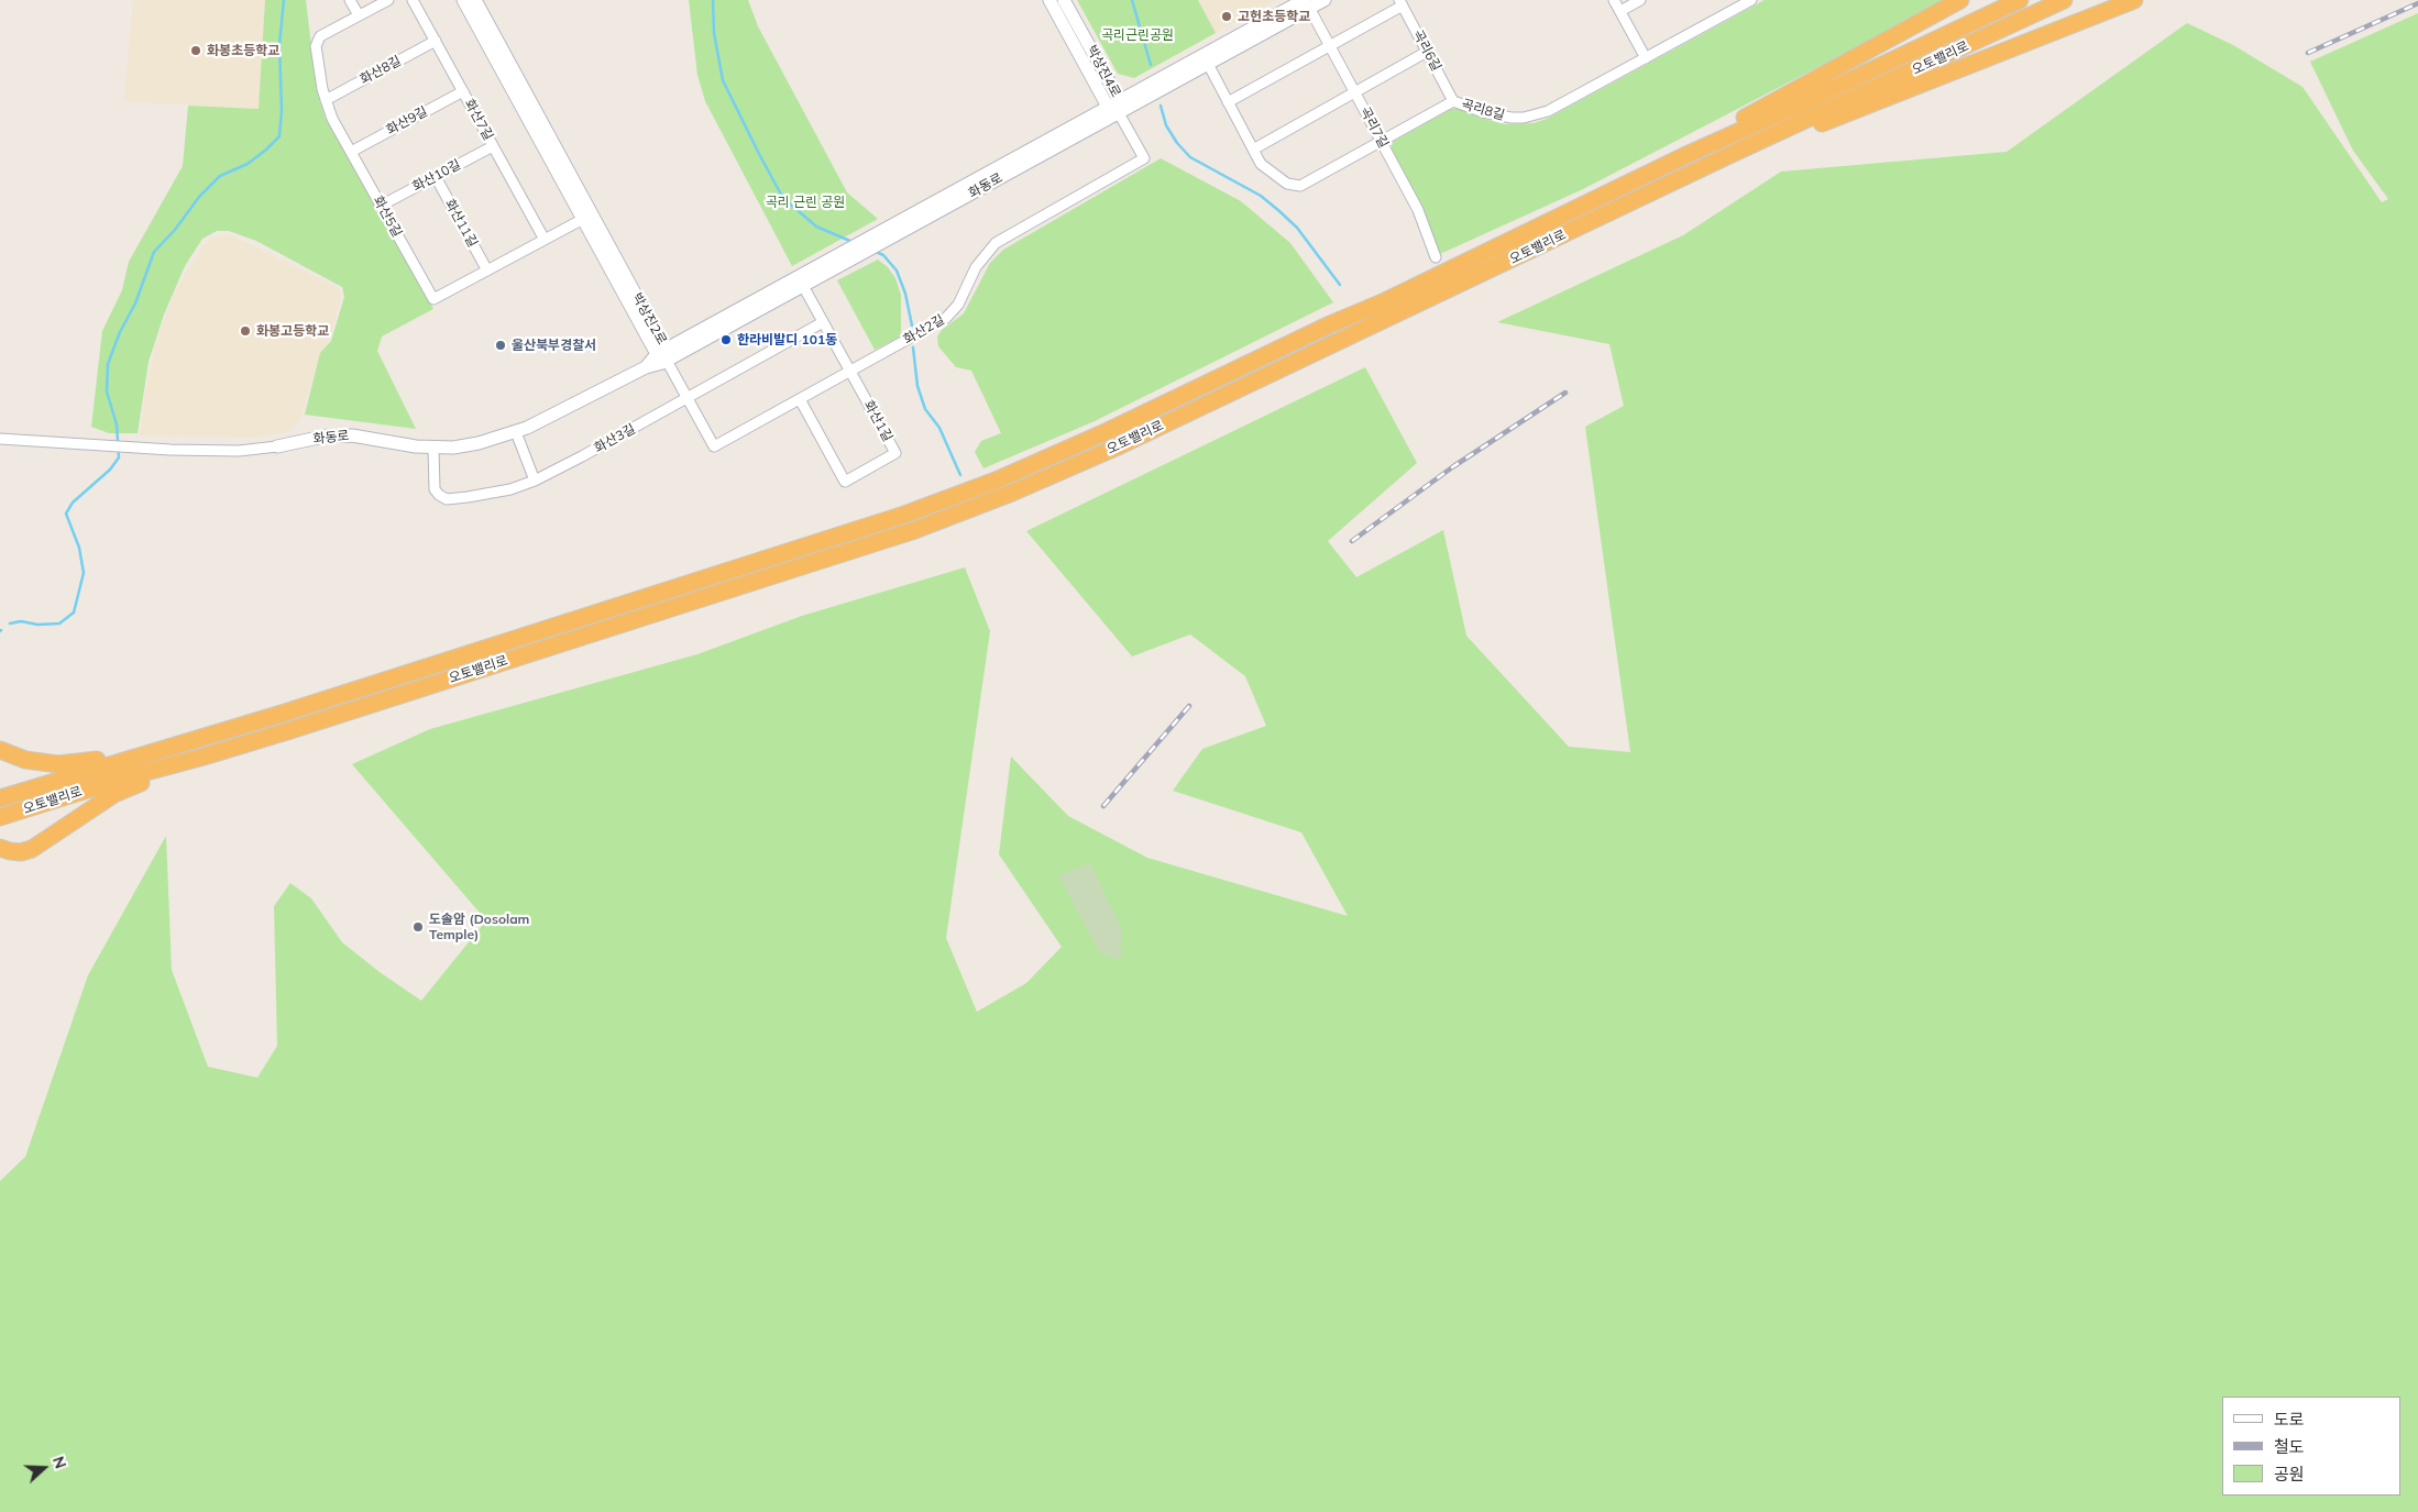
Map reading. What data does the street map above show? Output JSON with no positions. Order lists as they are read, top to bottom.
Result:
{
  "streets": {
    "highway": ["오토밸리로"],
    "street": [
      "곡리6길",
      "화산8길",
      "박상진4로",
      "곡리8길",
      "화산7길",
      "화산9길",
      "곡리7길",
      "화산10길",
      "화동로",
      "화산5길",
      "화산11길",
      "박상진2로",
      "화산2길",
      "화산1길",
      "화산3길"
    ]
  },
  "crossings": [
    ["곡리6길", "곡리8길"],
    ["화산8길", "화산7길"],
    ["화산8길", "화산5길"],
    ["박상진4로", "화동로"],
    ["박상진4로", "화산2길"],
    ["곡리8길", "곡리7길"],
    ["곡리8길", "화동로"],
    ["화산7길", "화산9길"],
    ["화산7길", "화산10길"],
    ["화산7길", "화산5길"],
    ["화산9길", "화산5길"],
    ["곡리7길", "화동로"],
    ["화산10길", "화산5길"],
    ["화산10길", "화산11길"],
    ["화동로", "박상진2로"],
    ["화동로", "화산2길"],
    ["화동로", "화산1길"],
    ["화동로", "화산3길"],
    ["화산5길", "화산11길"],
    ["화산5길", "박상진2로"],
    ["박상진2로", "화산2길"],
    ["화산2길", "화산1길"],
    ["화산2길", "화산3길"],
    ["화산1길", "화산3길"]
  ],
  "parks": ["곡리근린공원", "곡리 근린 공원"],
  "places": [
    "고헌초등학교",
    "화봉초등학교",
    "화봉고등학교",
    "한라비발디 101동",
    "울산북부경찰서",
    "도솔암 (Dosolam Temple)"
  ],
  "legend": ["도로", "철도", "공원"],
  "north": "right"
}
